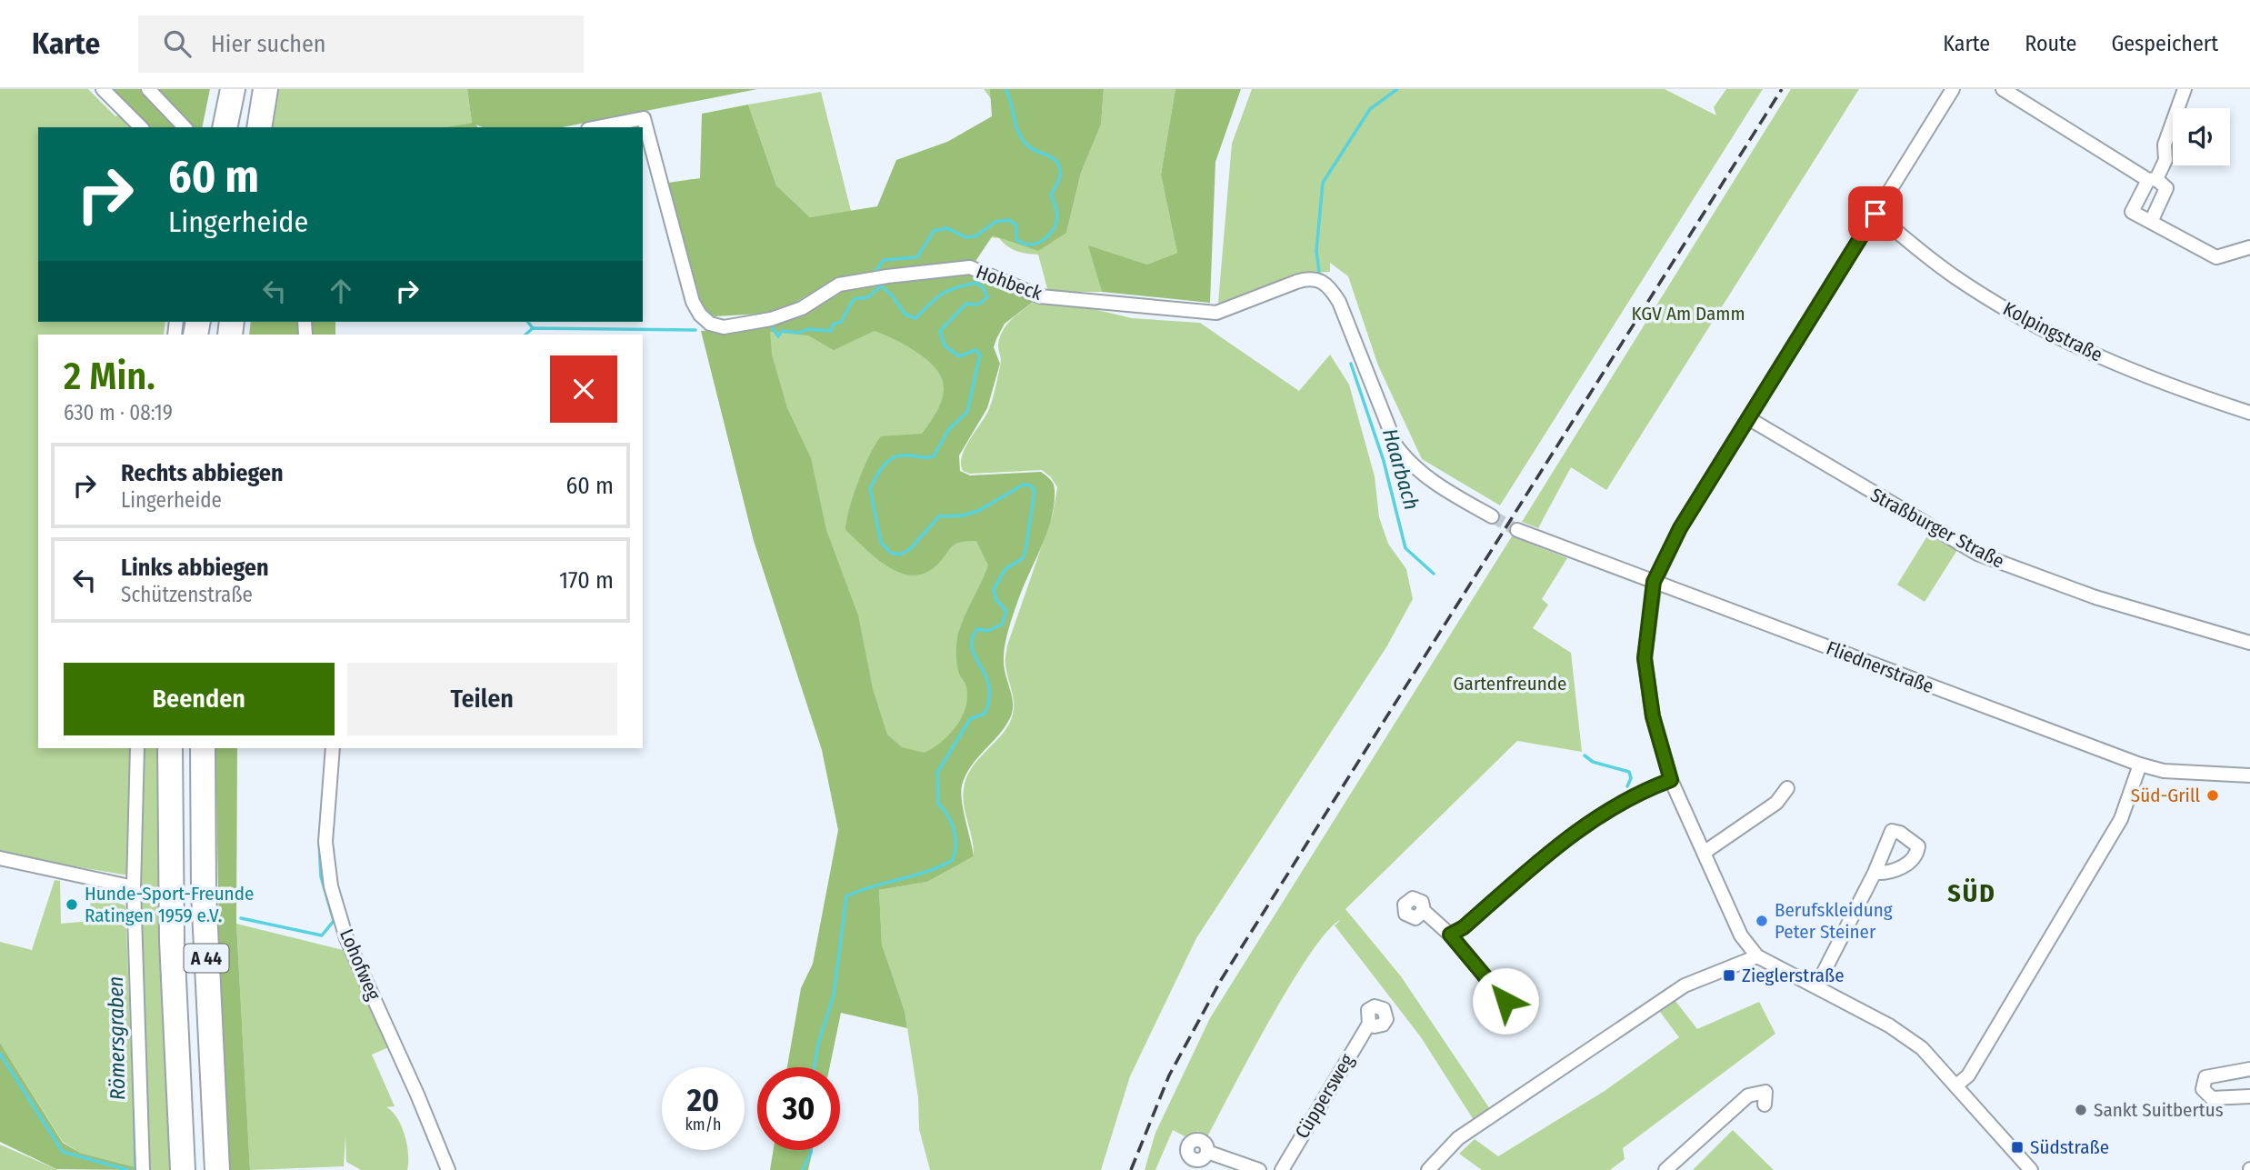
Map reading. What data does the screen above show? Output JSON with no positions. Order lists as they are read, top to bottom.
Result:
{
  "streets": {
    "highway": ["A 44"],
    "street": [
      "Hohbeck",
      "Kolpingstraße",
      "Straßburger Straße",
      "Fliednerstraße",
      "Lohofweg",
      "Cüppersweg"
    ]
  },
  "districts": ["SÜD"],
  "water": ["Haarbach", "Römersgraben"],
  "parks": ["KGV Am Damm", "Gartenfreunde"],
  "places": {
    "other": [
      "Süd-Grill",
      "Hunde-Sport-Freunde Ratingen 1959 e.V.",
      "Berufskleidung Peter Steiner",
      "Sankt Suitbertus"
    ],
    "transit": ["Zieglerstraße", "Südstraße"]
  },
  "page": {
    "header": "Karte",
    "search": "Hier suchen",
    "nav": ["Karte", "Route", "Gespeichert"],
    "turn": ["60 m", "Lingerheide"],
    "heading": ["2 Min.", "630 m · 08:19"],
    "list": [
      {
        "name": "Rechts abbiegen",
        "note": "Lingerheide",
        "value": "60 m"
      },
      {
        "name": "Links abbiegen",
        "note": "Schützenstraße",
        "value": "170 m"
      }
    ],
    "buttons": ["Beenden", "Teilen"],
    "speed": "20 km/h",
    "limit": "30"
  }
}
